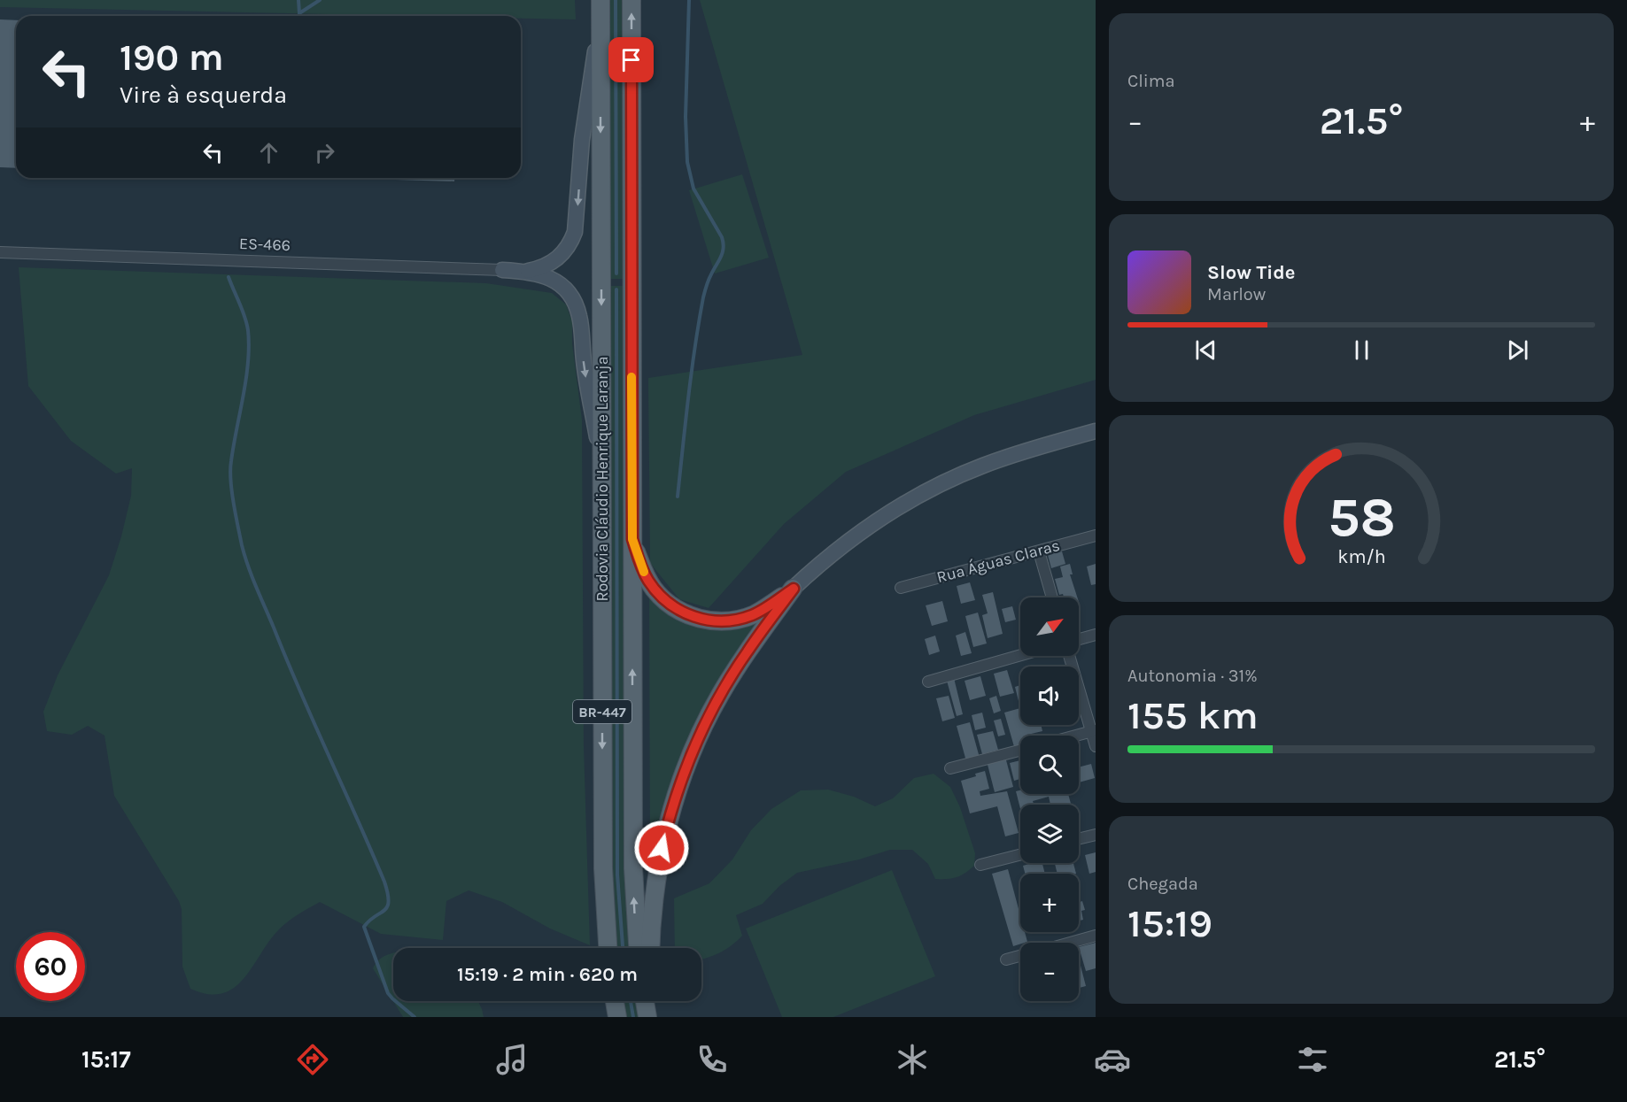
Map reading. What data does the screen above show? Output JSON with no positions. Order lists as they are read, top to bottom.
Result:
{
  "streets": {
    "main road": ["Rodovia Cláudio Henrique Laranja", "BR-447"],
    "street": ["ES-466", "Rua Águas Claras"]
  },
  "crossings": [
    ["ES-466", "Rodovia Cláudio Henrique Laranja"]
  ],
  "one_way": ["ES-466"],
  "north": "top right",
  "page": {
    "tile": [
      "Clima",
      ["Autonomia · 31%", "155 km"],
      ["Chegada", "15:19"]
    ],
    "turn": ["190 m", "Vire à esquerda"],
    "heat": ["−", "21.5°", "+"],
    "song": ["Slow Tide", "Marlow"],
    "map_buttons": ["+", "−"],
    "limit": "60",
    "trip": "15:19 · 2 min · 620 m",
    "tabs": ["15:17", "21.5°"],
    "gauge": ["58", "km/h"]
  }
}
